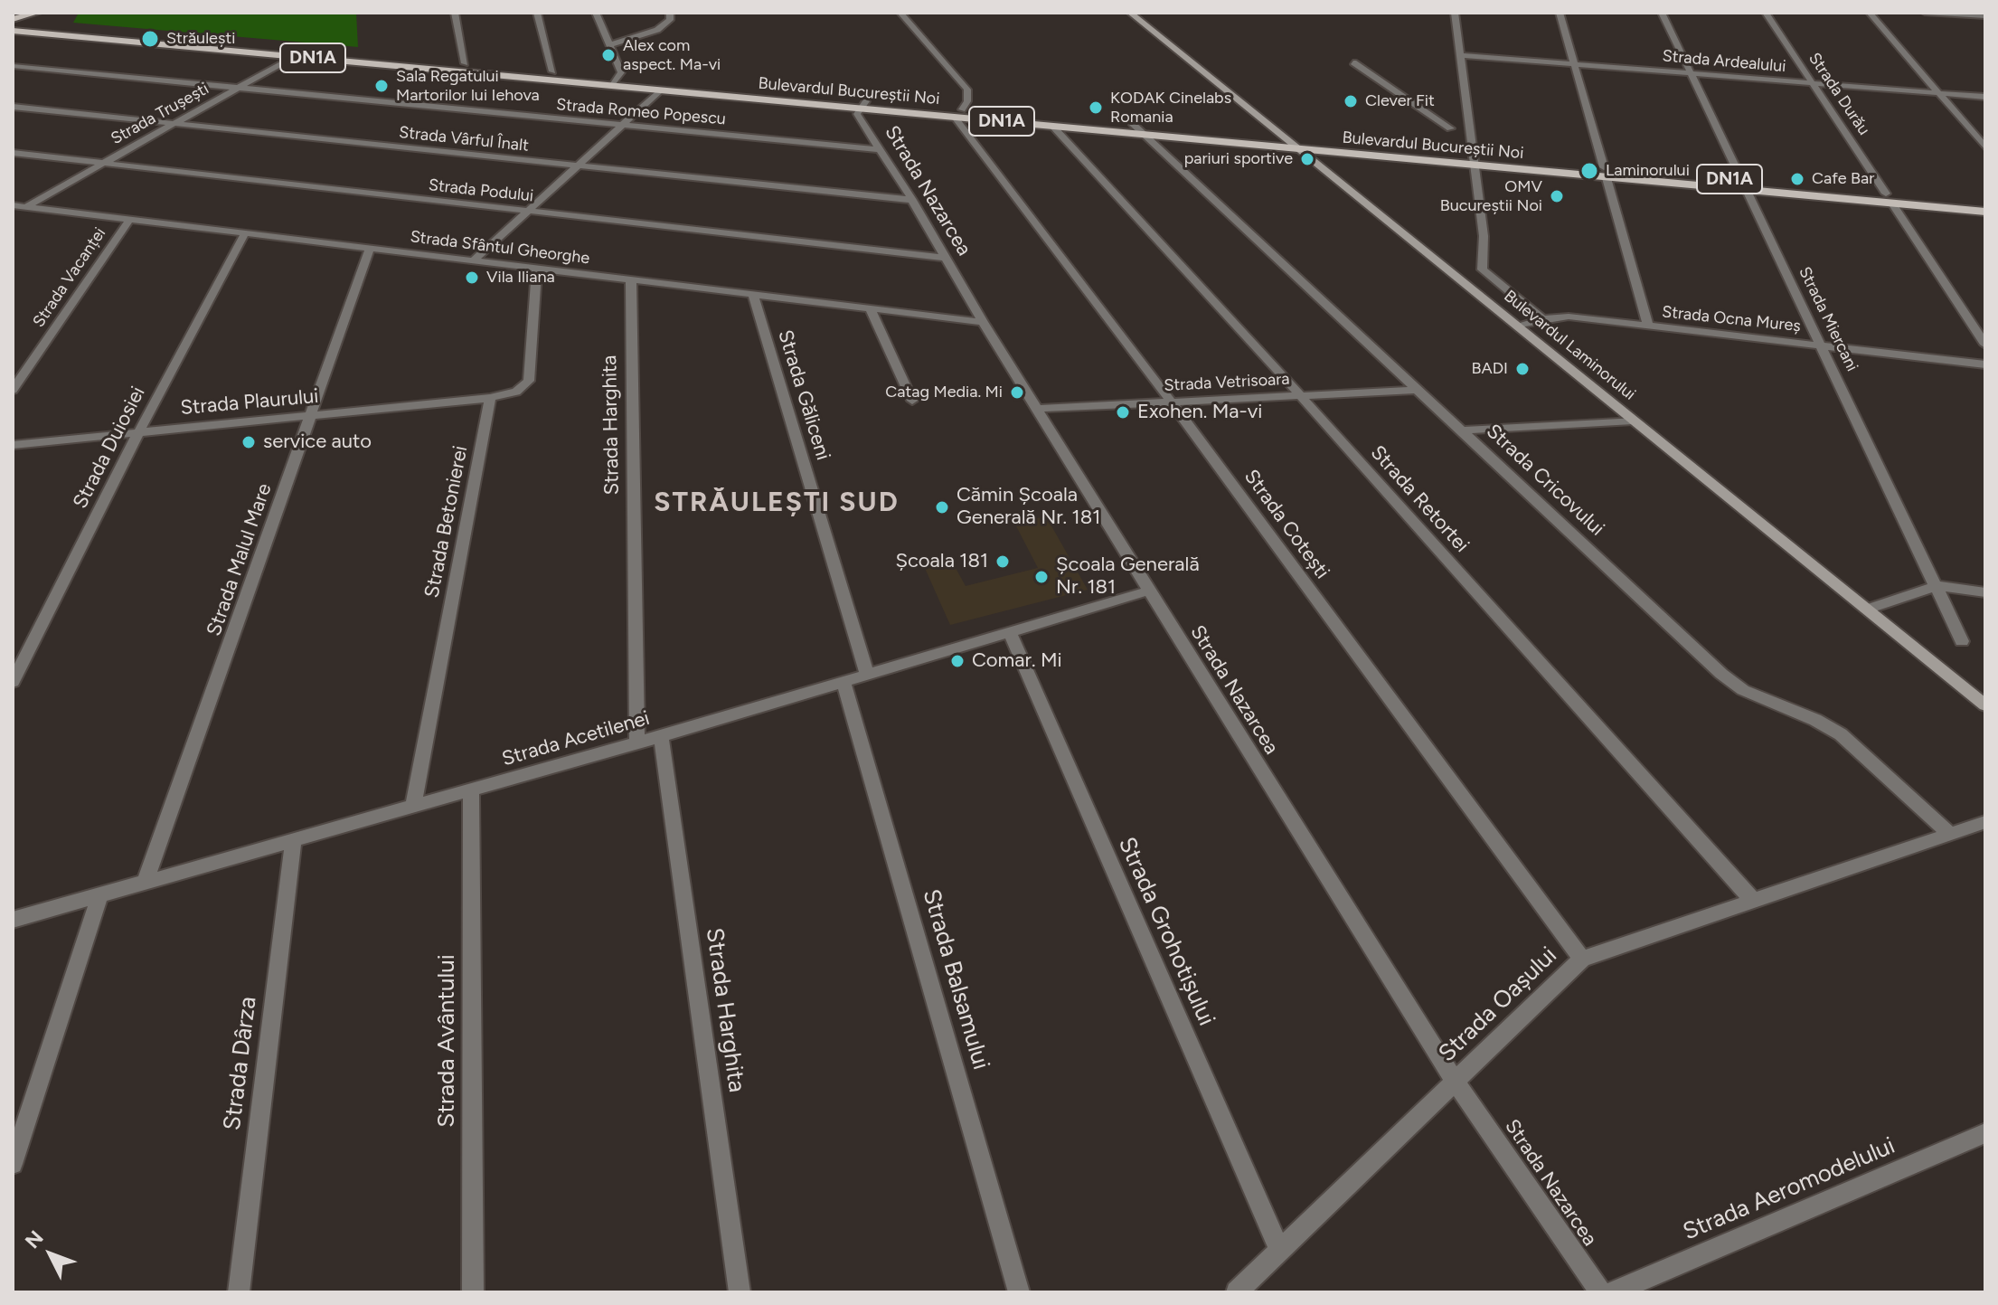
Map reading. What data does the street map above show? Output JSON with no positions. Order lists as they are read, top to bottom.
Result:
{
  "streets": {
    "main road": ["DN1A", "Bulevardul Bucureștii Noi"],
    "street": [
      "Strada Ardealului",
      "Strada Durău",
      "Strada Romeo Popescu",
      "Strada Trușești",
      "Strada Vârful Înalt",
      "Strada Podului",
      "Strada Nazarcea",
      "Strada Sfântul Gheorghe",
      "Strada Vacanței",
      "Strada Ocna Mureș",
      "Strada Miercani",
      "Bulevardul Laminorului",
      "Strada Vetrisoara",
      "Strada Găliceni",
      "Strada Plaurului",
      "Strada Harghita",
      "Strada Duiosiei",
      "Strada Cricovului",
      "Strada Retortei",
      "Strada Betonierei",
      "Strada Cotești",
      "Strada Malul Mare",
      "Strada Acetilenei",
      "Strada Grohotișului",
      "Strada Balsamului",
      "Strada Oașului",
      "Strada Avântului",
      "Strada Dârza",
      "Strada Aeromodelului"
    ]
  },
  "crossings": [
    ["Strada Ardealului", "Strada Durău"],
    ["Strada Ardealului", "Strada Miercani"],
    ["Bulevardul Bucureștii Noi", "Strada Durău"],
    ["Bulevardul Bucureștii Noi", "Strada Trușești"],
    ["Bulevardul Bucureștii Noi", "Strada Nazarcea"],
    ["Bulevardul Bucureștii Noi", "Strada Miercani"],
    ["Bulevardul Bucureștii Noi", "Bulevardul Laminorului"],
    ["Bulevardul Bucureștii Noi", "Strada Cricovului"],
    ["Bulevardul Bucureștii Noi", "Strada Retortei"],
    ["Bulevardul Bucureștii Noi", "Strada Cotești"],
    ["Strada Romeo Popescu", "Strada Trușești"],
    ["Strada Romeo Popescu", "Strada Nazarcea"],
    ["Strada Trușești", "Strada Vârful Înalt"],
    ["Strada Trușești", "Strada Podului"],
    ["Strada Trușești", "Strada Sfântul Gheorghe"],
    ["Strada Vârful Înalt", "Strada Nazarcea"],
    ["Strada Podului", "Strada Nazarcea"],
    ["Strada Nazarcea", "Strada Sfântul Gheorghe"],
    ["Strada Nazarcea", "Strada Vetrisoara"],
    ["Strada Nazarcea", "Strada Acetilenei"],
    ["Strada Nazarcea", "Strada Oașului"],
    ["Strada Sfântul Gheorghe", "Strada Vacanței"],
    ["Strada Sfântul Gheorghe", "Strada Găliceni"],
    ["Strada Sfântul Gheorghe", "Strada Harghita"],
    ["Strada Sfântul Gheorghe", "Strada Duiosiei"],
    ["Strada Sfântul Gheorghe", "Strada Malul Mare"],
    ["Strada Ocna Mureș", "Strada Miercani"],
    ["Strada Ocna Mureș", "Bulevardul Laminorului"],
    ["Strada Vetrisoara", "Strada Cricovului"],
    ["Strada Vetrisoara", "Strada Retortei"],
    ["Strada Vetrisoara", "Strada Cotești"],
    ["Strada Găliceni", "Strada Acetilenei"],
    ["Strada Plaurului", "Strada Duiosiei"],
    ["Strada Plaurului", "Strada Betonierei"],
    ["Strada Plaurului", "Strada Malul Mare"],
    ["Strada Harghita", "Strada Acetilenei"],
    ["Strada Cricovului", "Strada Oașului"],
    ["Strada Retortei", "Strada Oașului"],
    ["Strada Betonierei", "Strada Acetilenei"],
    ["Strada Cotești", "Strada Oașului"],
    ["Strada Malul Mare", "Strada Acetilenei"],
    ["Strada Acetilenei", "Strada Grohotișului"],
    ["Strada Acetilenei", "Strada Balsamului"],
    ["Strada Acetilenei", "Strada Avântului"],
    ["Strada Acetilenei", "Strada Dârza"],
    ["Strada Grohotișului", "Strada Oașului"]
  ],
  "districts": ["STRĂULEȘTI SUD"],
  "places": [
    "Străulești",
    "Alex com aspect. Ma-vi",
    "Sala Regatului Martorilor lui Iehova",
    "Clever Fit",
    "KODAK Cinelabs Romania",
    "pariuri sportive",
    "Laminorului",
    "Cafe Bar",
    "OMV Bucureștii Noi",
    "Vila Iliana",
    "BADI",
    "Catag Media. Mi",
    "Exohen. Ma-vi",
    "service auto",
    "Cămin Școala Generală Nr. 181",
    "Școala 181",
    "Școala Generală Nr. 181",
    "Comar. Mi"
  ],
  "north": "top left"
}
